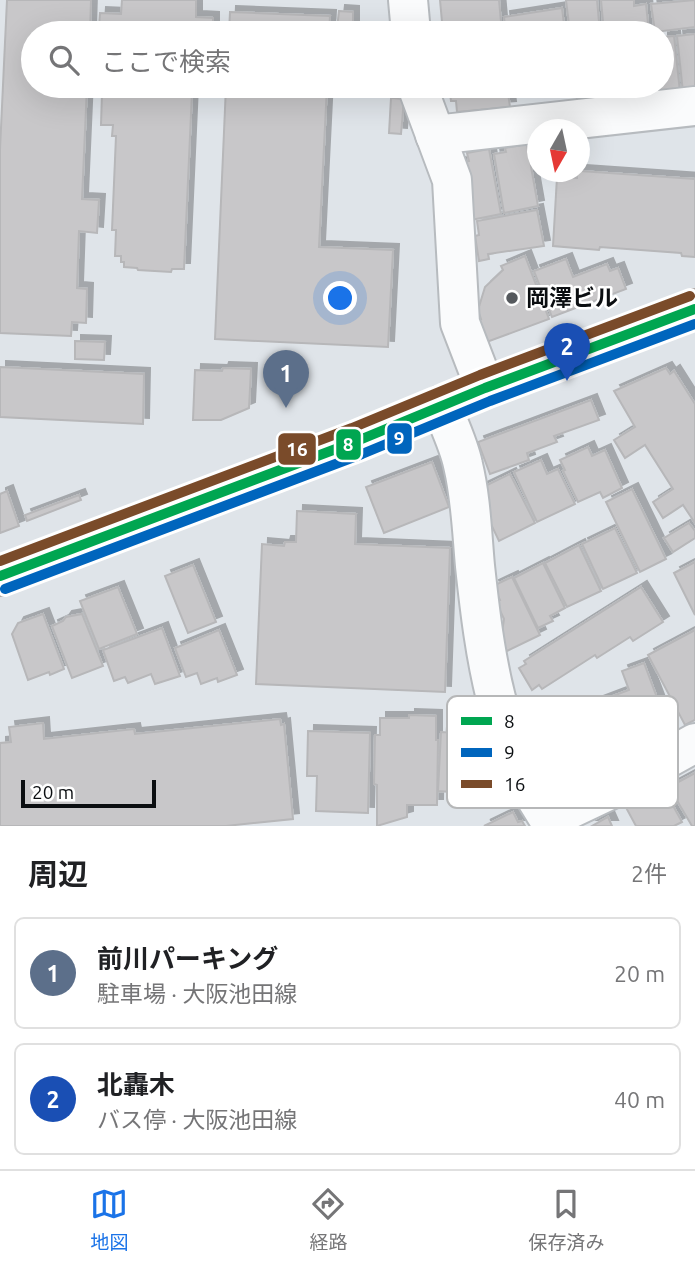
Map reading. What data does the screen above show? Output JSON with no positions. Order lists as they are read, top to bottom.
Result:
{
  "places": ["岡澤ビル"],
  "lines": ["transit line 16", "transit line 8", "transit line 9"],
  "legend": ["8", "9", "16"],
  "scale_bar": "20 m",
  "north": "bottom",
  "page": {
    "search": "ここで検索",
    "pins": ["2", "1"],
    "scale": "20 m",
    "heading": ["周辺", "2件"],
    "list": [
      {
        "mark": "1",
        "name": "前川パーキング",
        "note": "駐車場 · 大阪池田線",
        "value": "20 m"
      },
      {
        "mark": "2",
        "name": "北轟木",
        "note": "バス停 · 大阪池田線",
        "value": "40 m"
      }
    ],
    "nav": ["地図", "経路", "保存済み"]
  }
}
